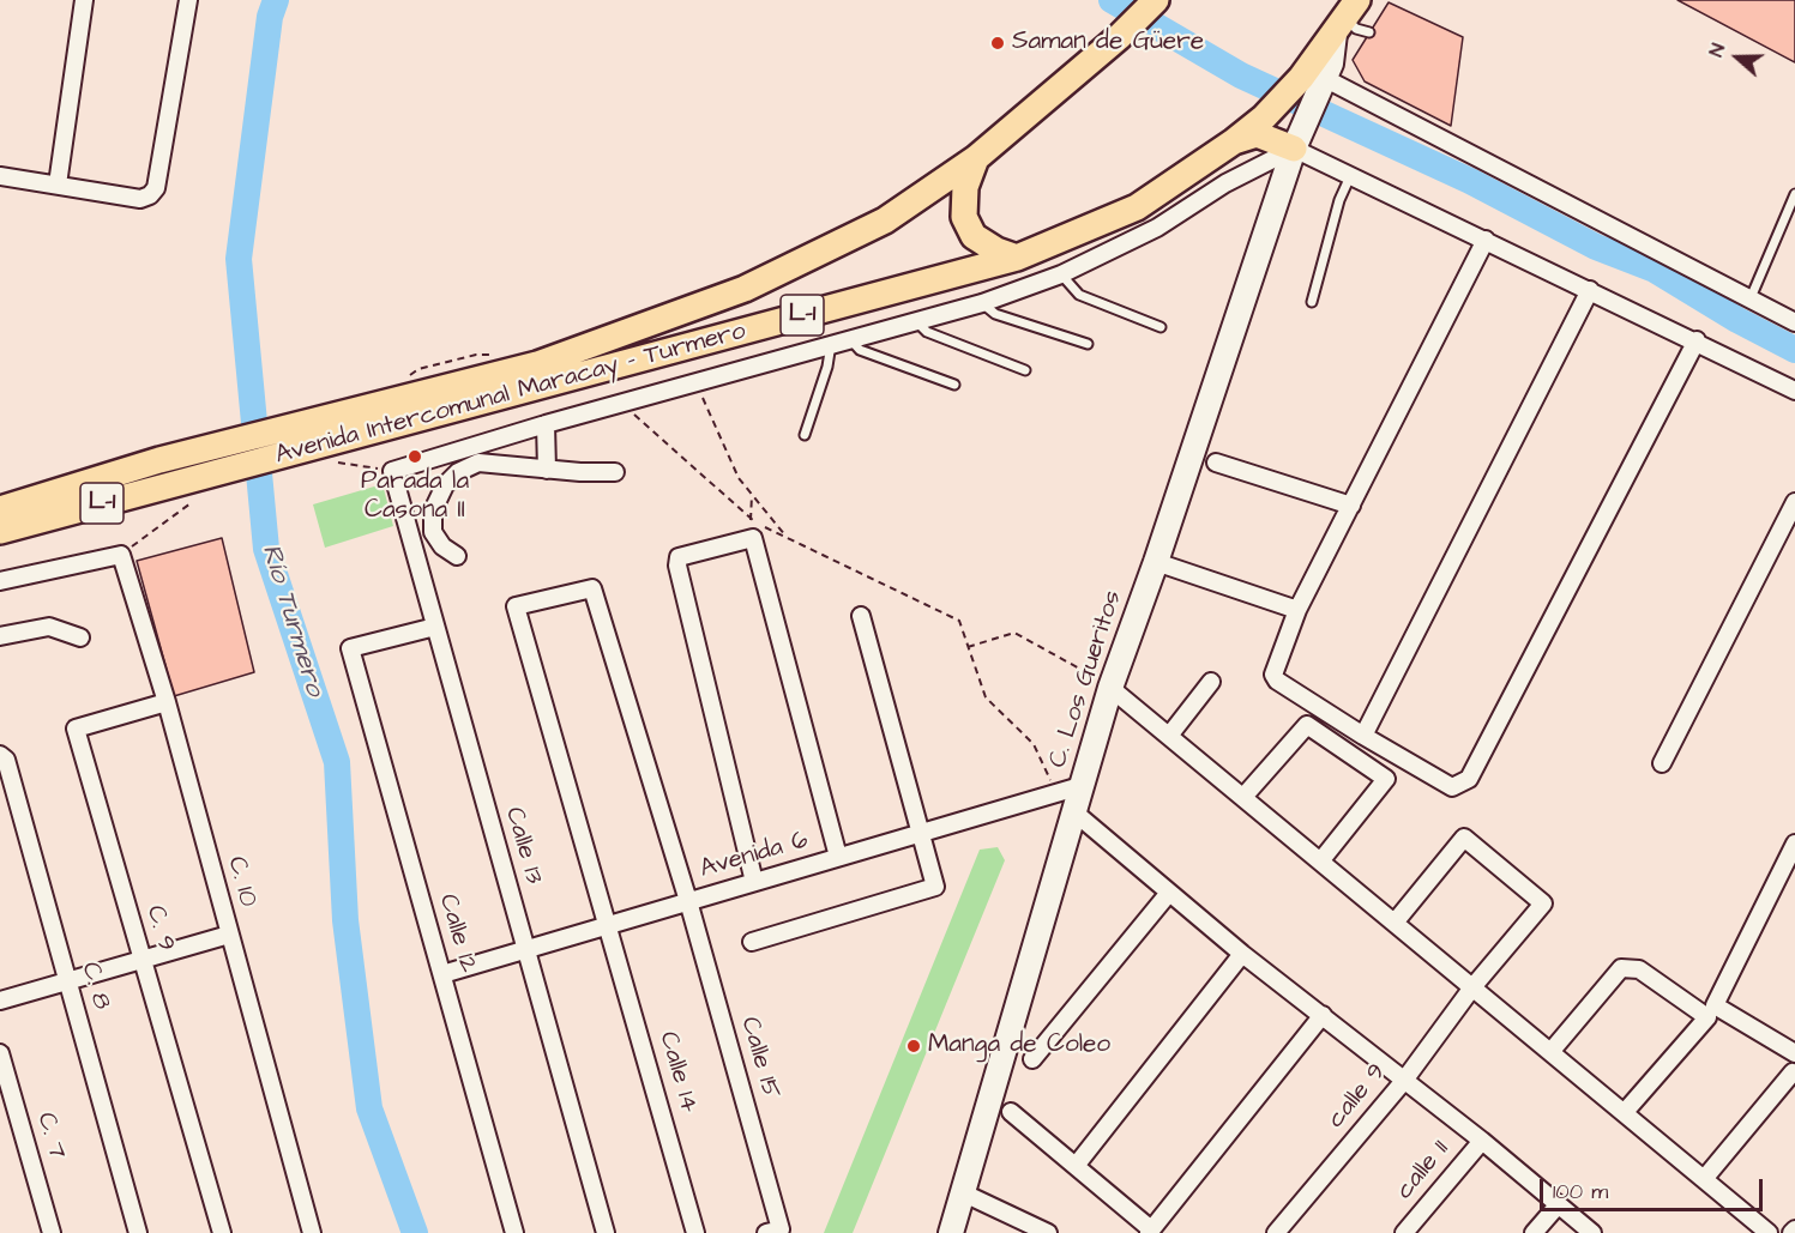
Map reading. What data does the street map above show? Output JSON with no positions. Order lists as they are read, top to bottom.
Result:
{
  "streets": {
    "main road": ["L-1", "Avenida Intercomunal Maracay - Turmero"],
    "street": [
      "C. Los Gueritos",
      "Calle 13",
      "Avenida 6",
      "C. 10",
      "C. 9",
      "Calle 12",
      "C. 8",
      "Calle 15",
      "Calle 14",
      "calle 9",
      "C. 7",
      "calle 11"
    ]
  },
  "crossings": [
    ["Avenida Intercomunal Maracay - Turmero", "C. Los Gueritos"],
    ["C. Los Gueritos", "Avenida 6"],
    ["Calle 13", "Avenida 6"],
    ["Calle 13", "Calle 12"],
    ["Avenida 6", "Calle 12"],
    ["Avenida 6", "Calle 15"],
    ["Avenida 6", "Calle 14"],
    ["C. 10", "C. 9"],
    ["Calle 15", "Calle 14"]
  ],
  "water": ["Río Turmero"],
  "places": ["Saman de Güere", "Parada la Casona II", "Manga de Coleo"],
  "scale_bar": "100 m",
  "north": "left"
}
